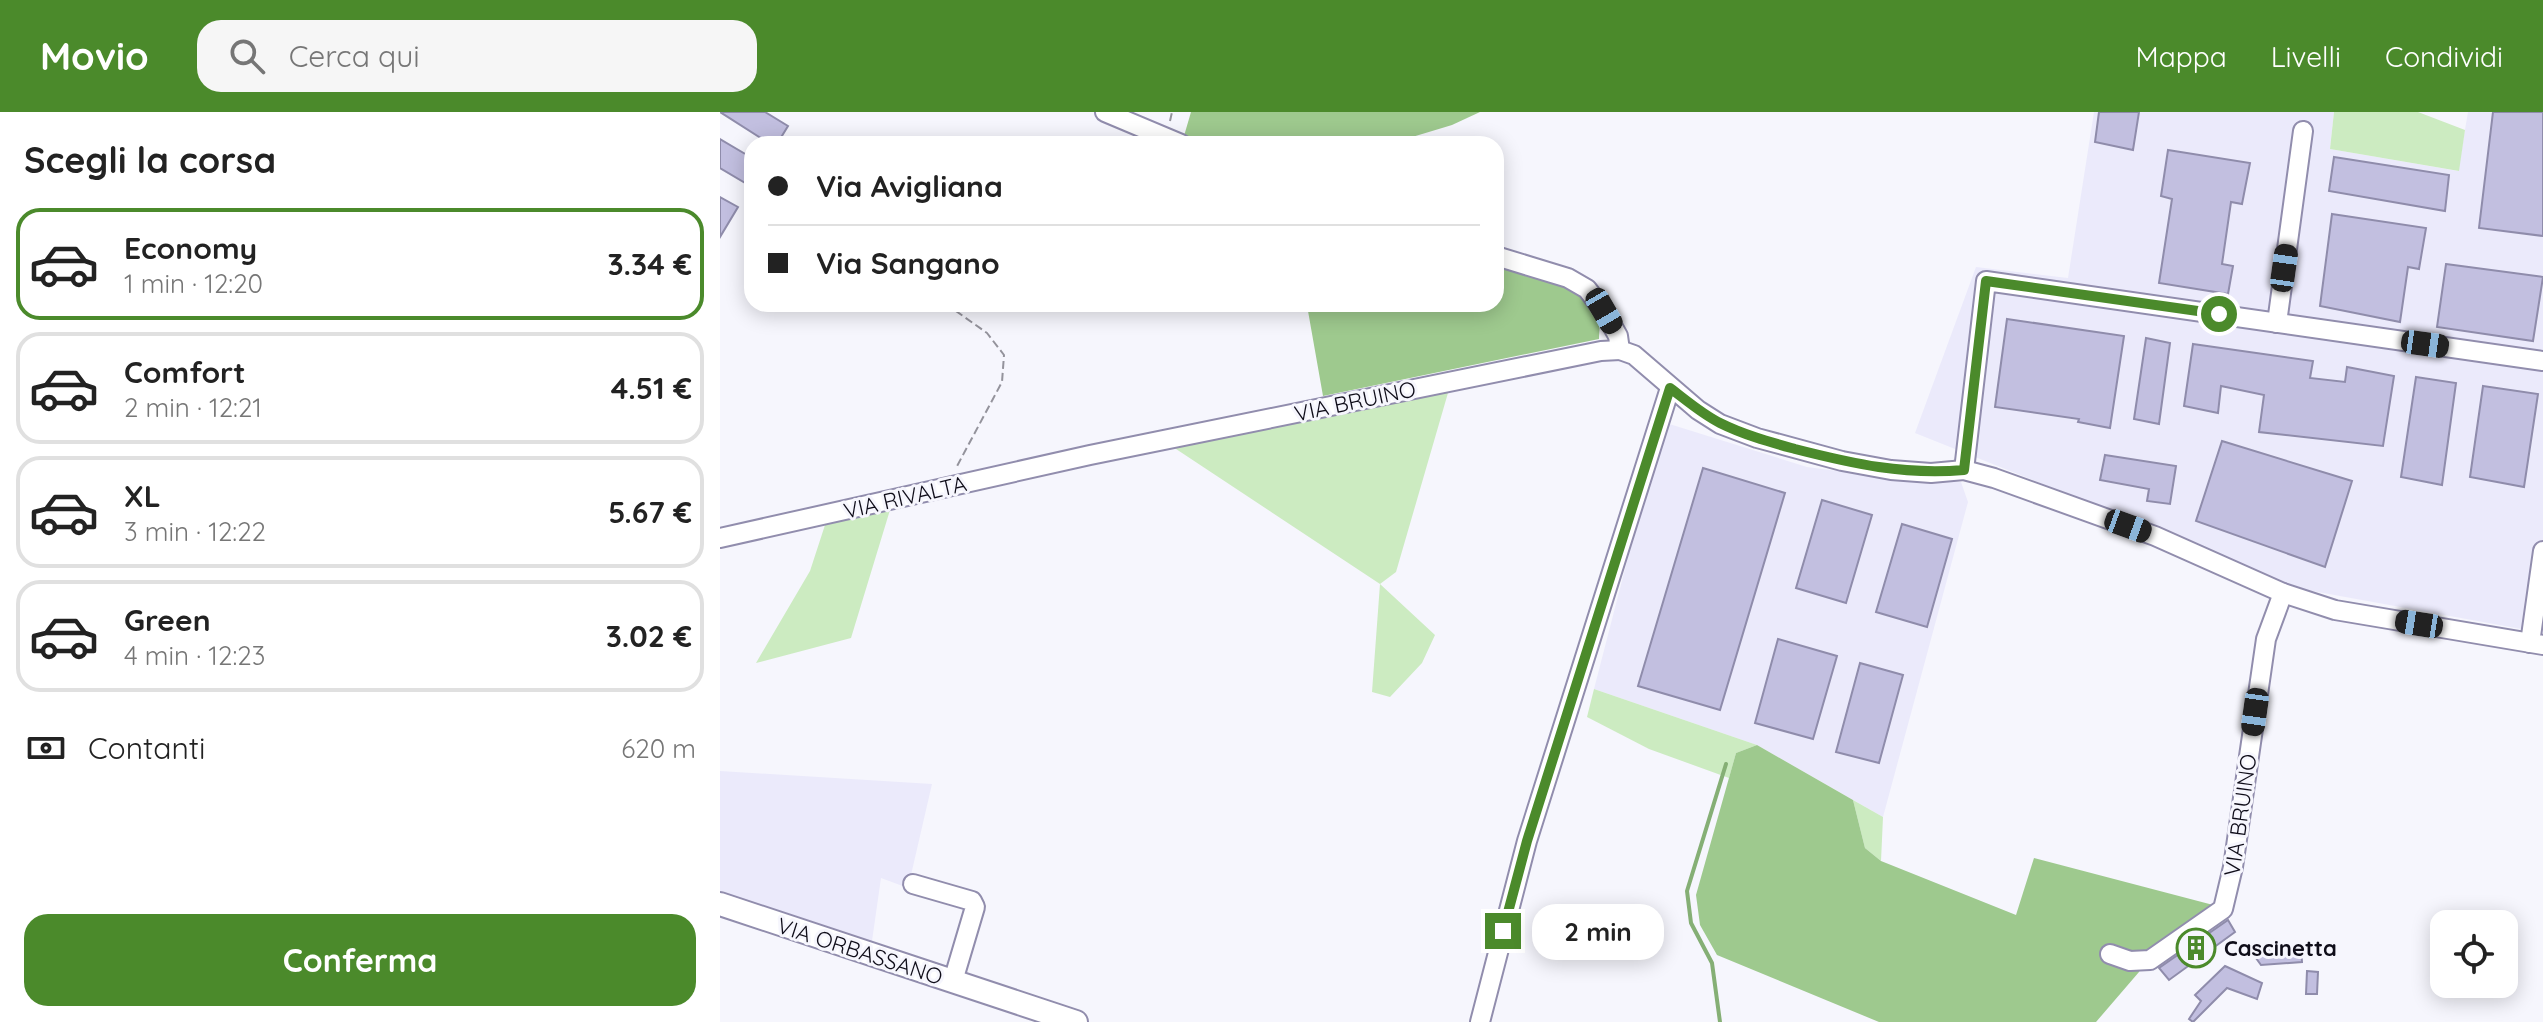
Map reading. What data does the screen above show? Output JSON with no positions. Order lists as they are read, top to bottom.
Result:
{
  "streets": {
    "main road": ["VIA ORBASSANO"],
    "street": ["VIA BRUINO", "VIA RIVALTA"]
  },
  "crossings": [
    ["VIA BRUINO", "VIA RIVALTA"]
  ],
  "places": {
    "building": ["Cascinetta"]
  },
  "page": {
    "header": "Movio",
    "search": "Cerca qui",
    "nav": ["Mappa", "Livelli", "Condividi"],
    "heading": "Scegli la corsa",
    "banner": ["Via Avigliana", "Via Sangano"],
    "list": [
      {
        "name": "Economy",
        "note": "1 min · 12:20",
        "value": "3.34 €"
      },
      {
        "name": "Comfort",
        "note": "2 min · 12:21",
        "value": "4.51 €"
      },
      {
        "name": "XL",
        "note": "3 min · 12:22",
        "value": "5.67 €"
      },
      {
        "name": "Green",
        "note": "4 min · 12:23",
        "value": "3.02 €"
      }
    ],
    "pay": ["Contanti", "620 m"],
    "buttons": "Conferma",
    "bubble": "2 min"
  }
}
